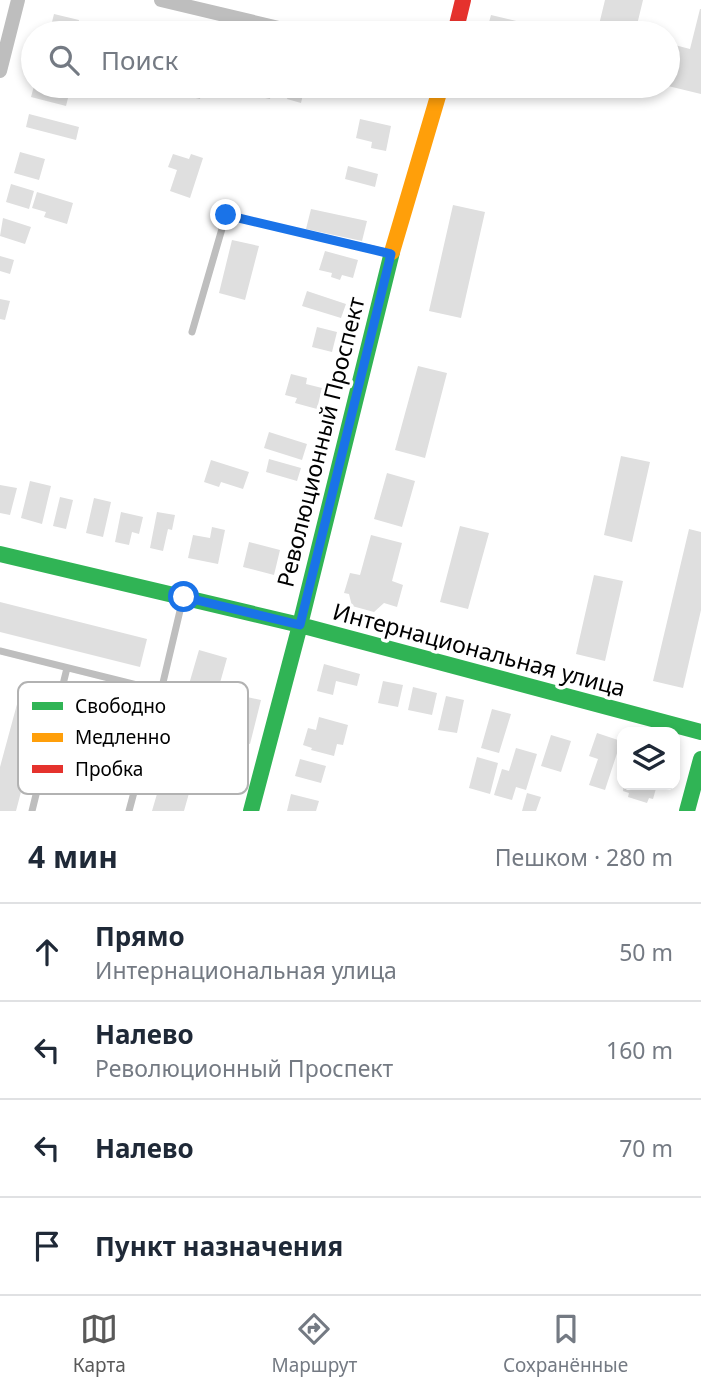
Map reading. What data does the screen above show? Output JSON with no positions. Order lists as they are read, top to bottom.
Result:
{
  "streets": {
    "street": ["Революционный Проспект", "Интернациональная улица"]
  },
  "crossings": [
    ["Революционный Проспект", "Интернациональная улица"]
  ],
  "legend": ["Свободно", "Медленно", "Пробка"],
  "page": {
    "search": "Поиск",
    "heading": ["4 мин", "Пешком · 280 m"],
    "list": [
      ["Прямо", "Интернациональная улица", "50 m"],
      ["Налево", "Революционный Проспект", "160 m"],
      ["Налево", "70 m"],
      "Пункт назначения"
    ],
    "nav": ["Карта", "Маршрут", "Сохранённые"]
  }
}
